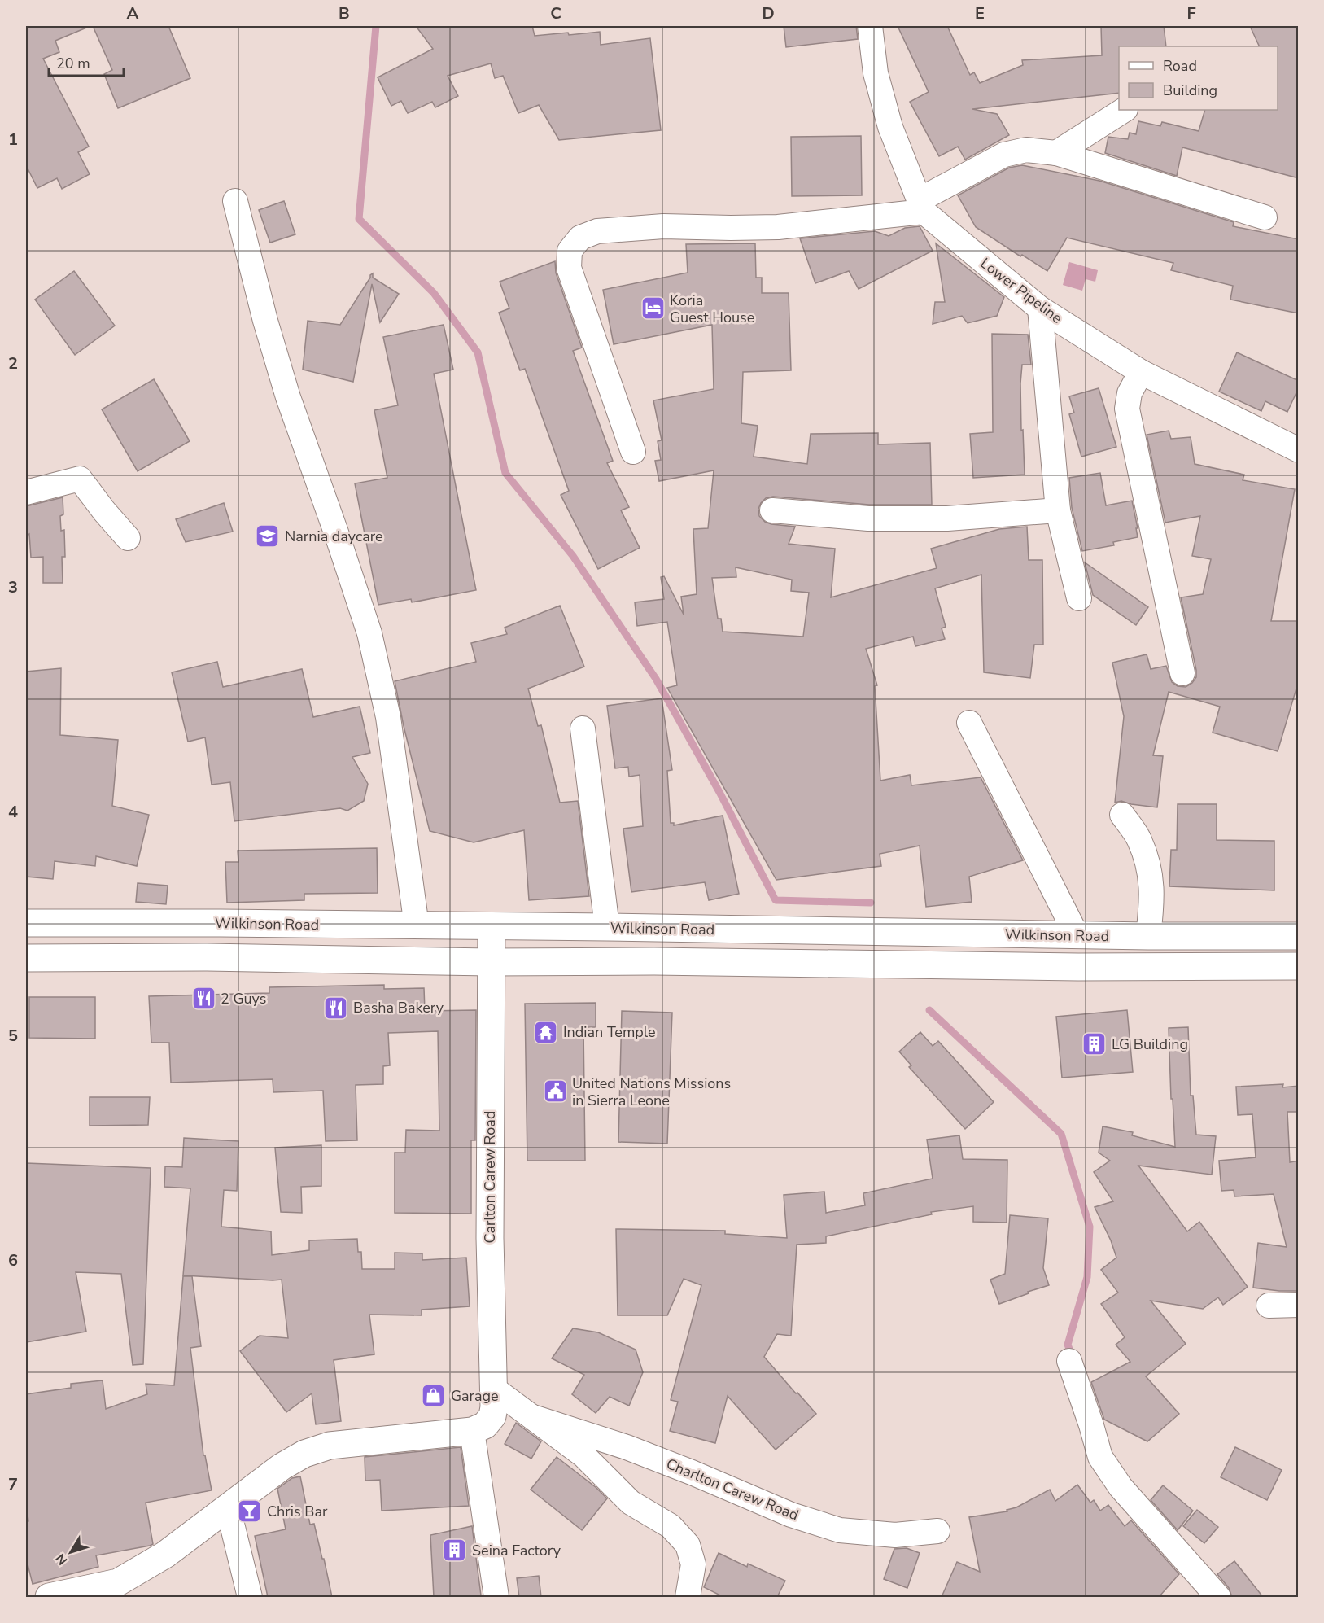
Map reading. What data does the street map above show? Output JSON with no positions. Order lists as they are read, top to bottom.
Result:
{
  "streets": {
    "main road": ["Wilkinson Road", "Carlton Carew Road"],
    "street": ["Lower Pipeline", "Charlton Carew Road"]
  },
  "crossings": [
    ["Wilkinson Road", "Carlton Carew Road"]
  ],
  "places": {
    "hotel": ["Koria Guest House"],
    "school or university": ["Narnia daycare"],
    "restaurant": ["2 Guys", "Basha Bakery"],
    "temple": ["Indian Temple"],
    "building": ["LG Building", "Seina Factory"],
    "public building": ["United Nations Missions in Sierra Leone"],
    "shop": ["Garage"],
    "bar": ["Chris Bar"]
  },
  "legend": ["Road", "Building"],
  "scale_bar": "20 m",
  "north": "bottom left",
  "grid": {
    "columns": [
      "A",
      "B",
      "C",
      "D",
      "E",
      "F"
    ],
    "rows": [
      "1",
      "2",
      "3",
      "4",
      "5",
      "6",
      "7"
    ]
  }
}
